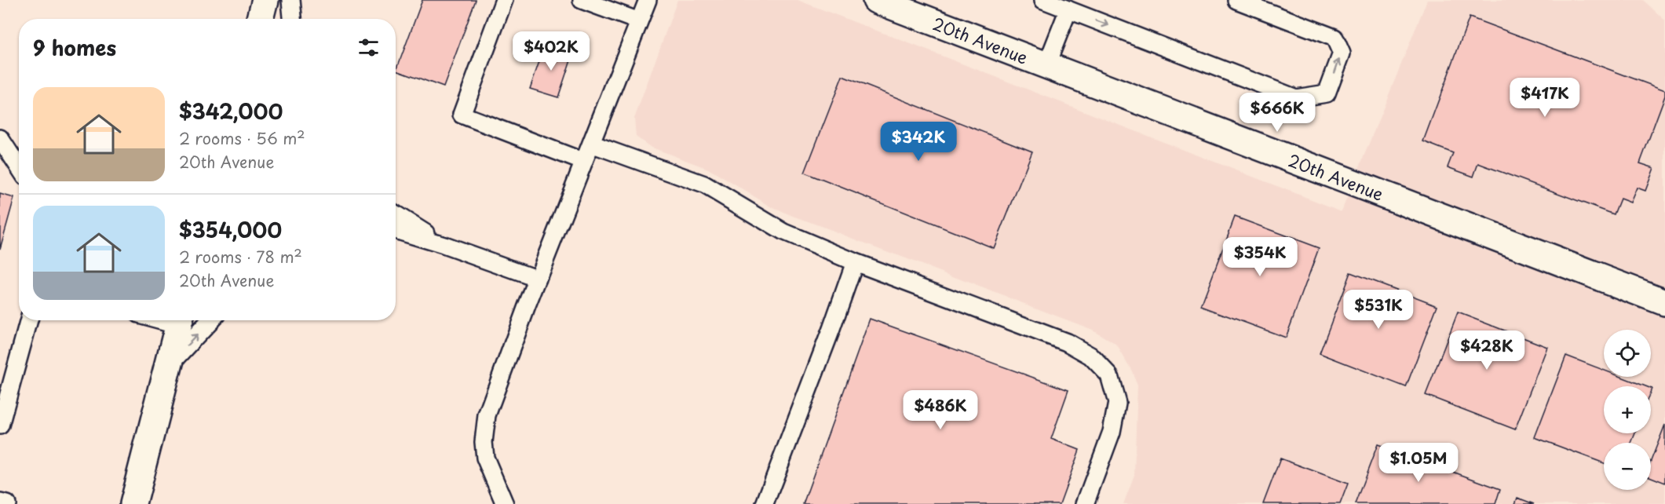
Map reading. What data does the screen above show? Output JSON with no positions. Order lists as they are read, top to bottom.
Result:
{
  "streets": {
    "street": ["20th Avenue"]
  },
  "page": {
    "heading": "9 homes",
    "price": [
      "$402K",
      "$417K",
      "$666K",
      "$342K",
      "$354K",
      "$531K",
      "$428K",
      "$486K",
      "$1.05M"
    ],
    "list": [
      {
        "name": "$342,000",
        "note": "2 rooms · 56 m² · 20th Avenue"
      },
      {
        "name": "$354,000",
        "note": "2 rooms · 78 m² · 20th Avenue"
      }
    ],
    "map_buttons": ["+", "−"]
  }
}
